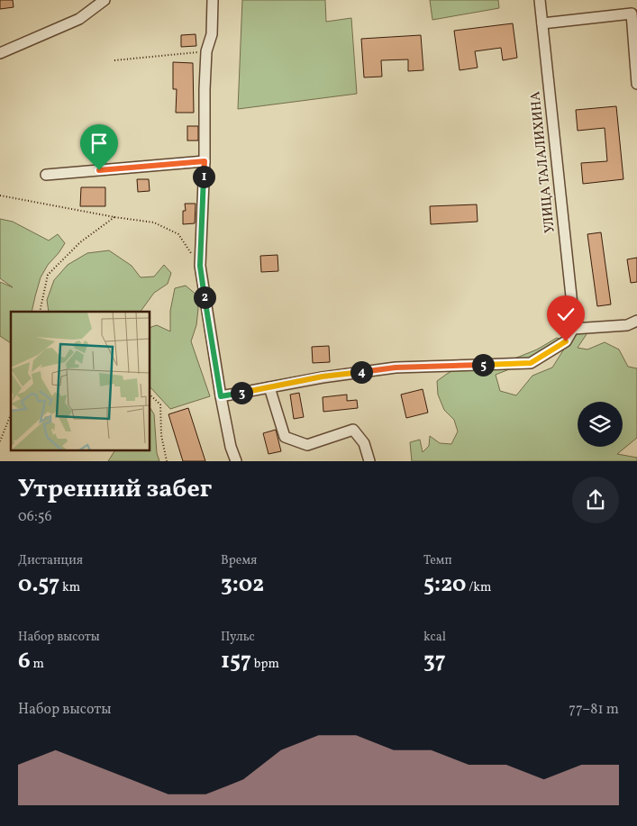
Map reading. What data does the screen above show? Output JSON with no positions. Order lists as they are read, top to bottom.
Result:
{
  "streets": {
    "street": ["УЛИЦА ТАЛАЛИХИНА"]
  },
  "page": {
    "pins": [
      "1",
      "2",
      "5",
      "4",
      "3"
    ],
    "heading": ["Утренний забег", "06:56"],
    "stats": [
      ["Дистанция", "0.57 km"],
      ["Время", "3:02"],
      ["Темп", "5:20 /km"],
      ["Набор высоты", "6 m"],
      ["Пульс", "157 bpm"],
      ["kcal", "37"]
    ],
    "chart": ["Набор высоты", "77–81 m"]
  }
}
